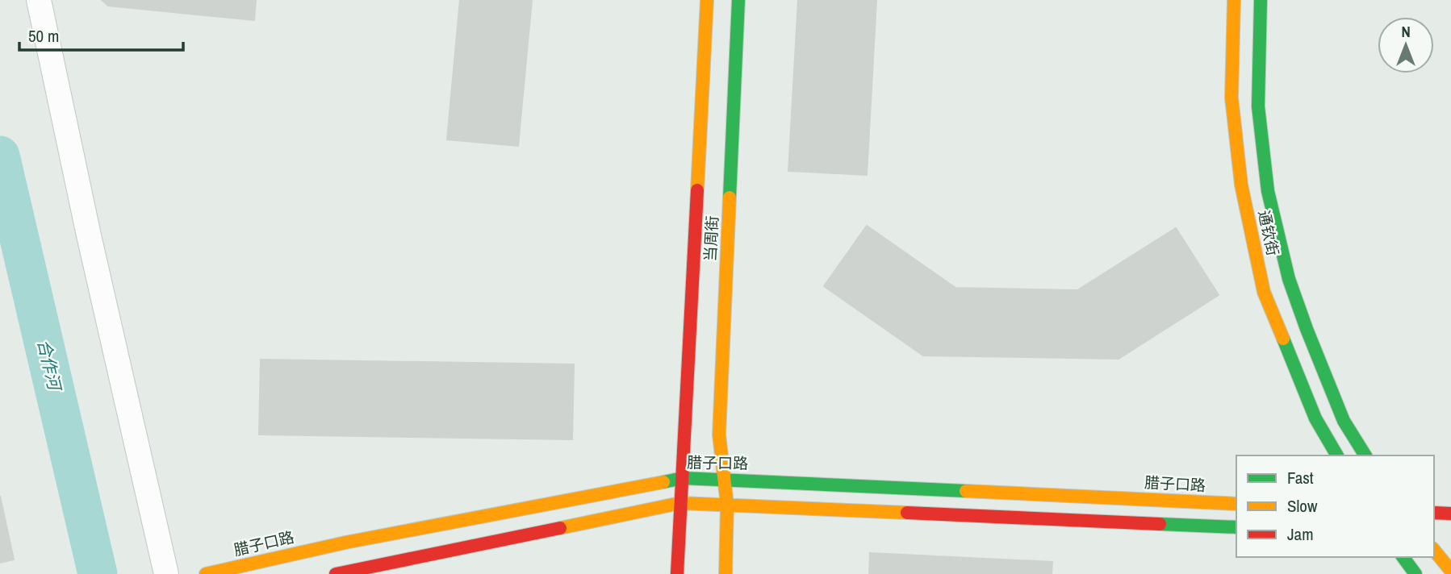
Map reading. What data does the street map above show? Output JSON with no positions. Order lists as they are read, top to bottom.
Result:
{
  "streets": {
    "main road": ["通钦街", "当周街", "腊子口路"]
  },
  "crossings": [
    ["当周街", "腊子口路"]
  ],
  "water": ["合作河"],
  "legend": ["Fast", "Slow", "Jam"],
  "scale_bar": "50 m",
  "north": "top"
}
